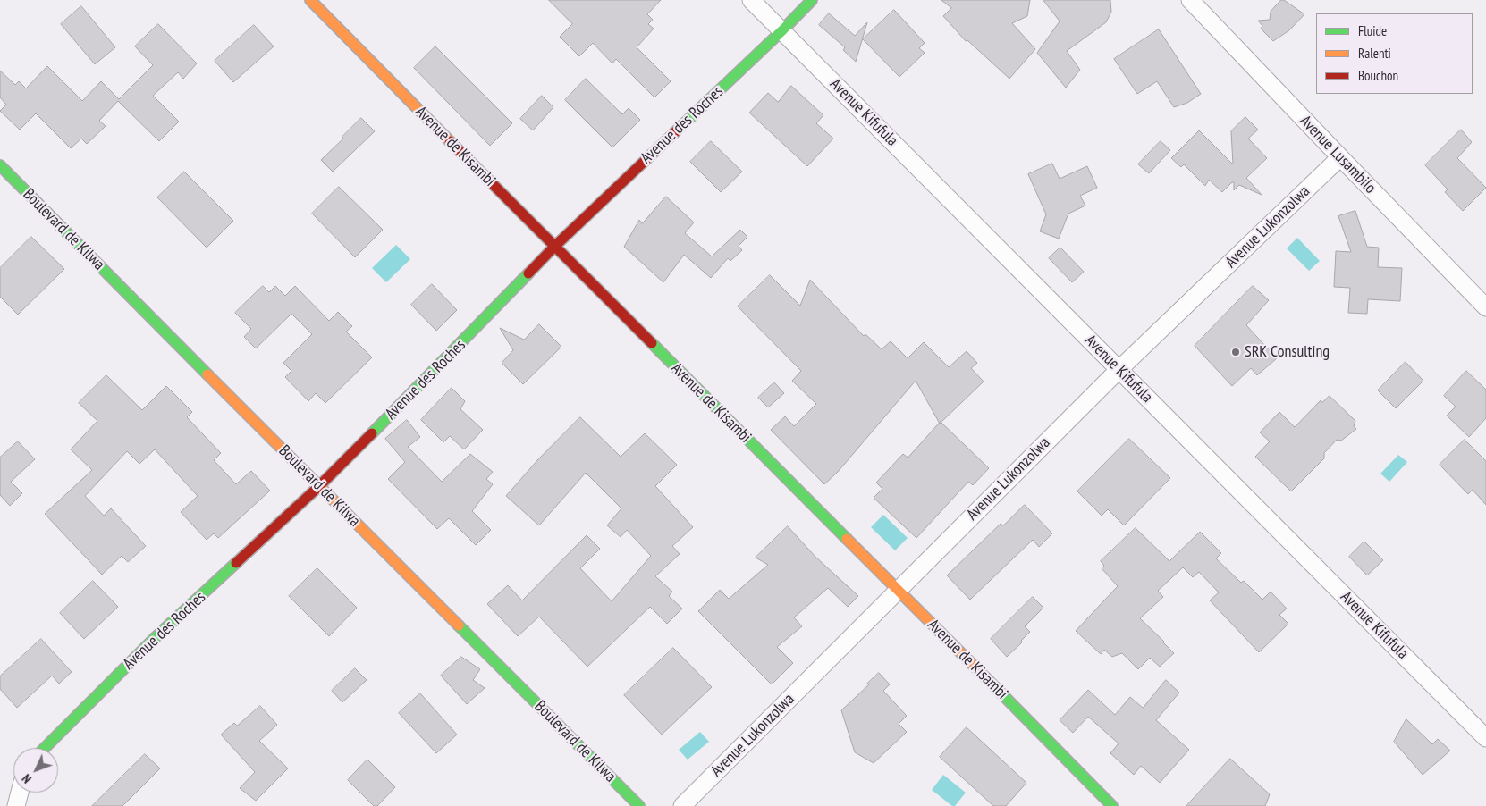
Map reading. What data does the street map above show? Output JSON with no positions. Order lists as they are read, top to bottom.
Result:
{
  "streets": {
    "street": [
      "Avenue Kifufula",
      "Avenue des Roches",
      "Avenue de Kisambi",
      "Avenue Lusambilo",
      "Avenue Lukonzolwa",
      "Boulevard de Kilwa"
    ]
  },
  "crossings": [
    ["Avenue Kifufula", "Avenue des Roches"],
    ["Avenue Kifufula", "Avenue Lukonzolwa"],
    ["Avenue des Roches", "Avenue de Kisambi"],
    ["Avenue des Roches", "Boulevard de Kilwa"],
    ["Avenue de Kisambi", "Avenue Lukonzolwa"],
    ["Avenue Lusambilo", "Avenue Lukonzolwa"]
  ],
  "places": ["SRK Consulting"],
  "legend": ["Fluide", "Ralenti", "Bouchon"],
  "north": "bottom left"
}
